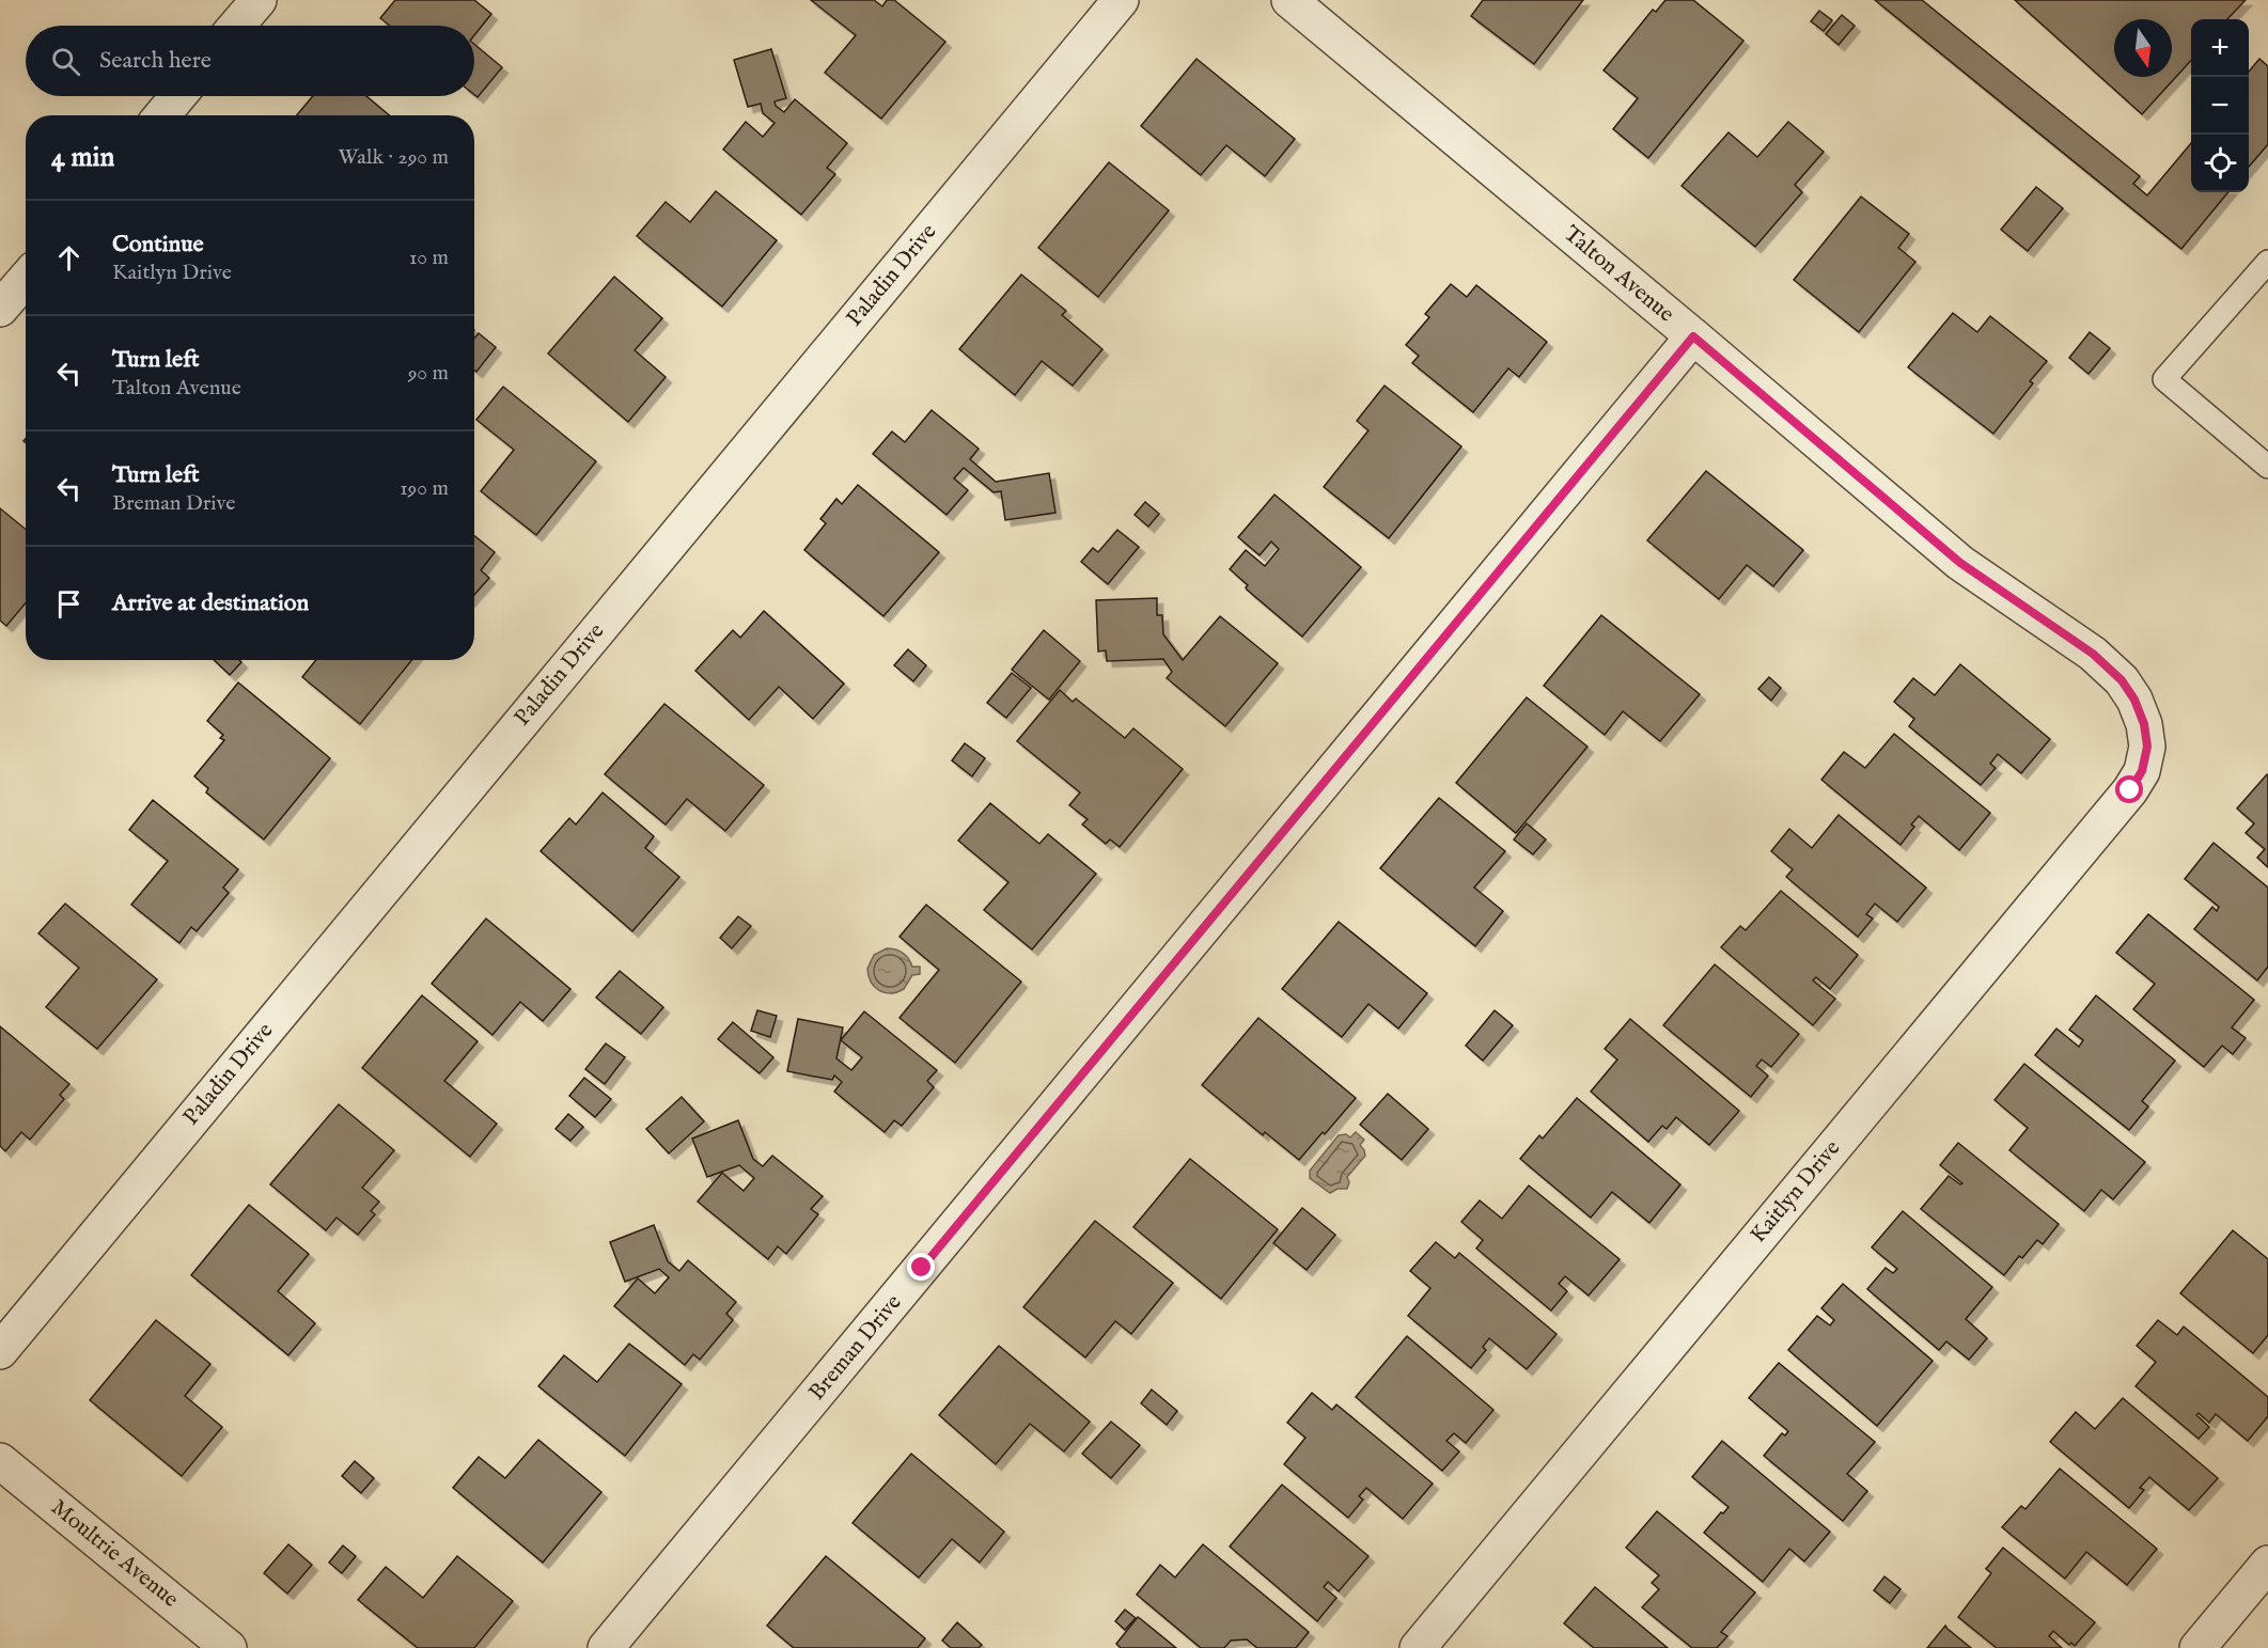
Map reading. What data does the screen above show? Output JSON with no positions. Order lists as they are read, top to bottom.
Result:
{
  "streets": {
    "street": [
      "Talton Avenue",
      "Paladin Drive",
      "Kaitlyn Drive",
      "Breman Drive",
      "Moultrie Avenue"
    ]
  },
  "crossings": [
    ["Talton Avenue", "Kaitlyn Drive"],
    ["Talton Avenue", "Breman Drive"]
  ],
  "north": "bottom",
  "page": {
    "map_buttons": ["+", "−"],
    "search": "Search here",
    "heading": ["4 min", "Walk · 290 m"],
    "list": [
      ["Continue", "Kaitlyn Drive", "10 m"],
      ["Turn left", "Talton Avenue", "90 m"],
      ["Turn left", "Breman Drive", "190 m"],
      "Arrive at destination"
    ]
  }
}
